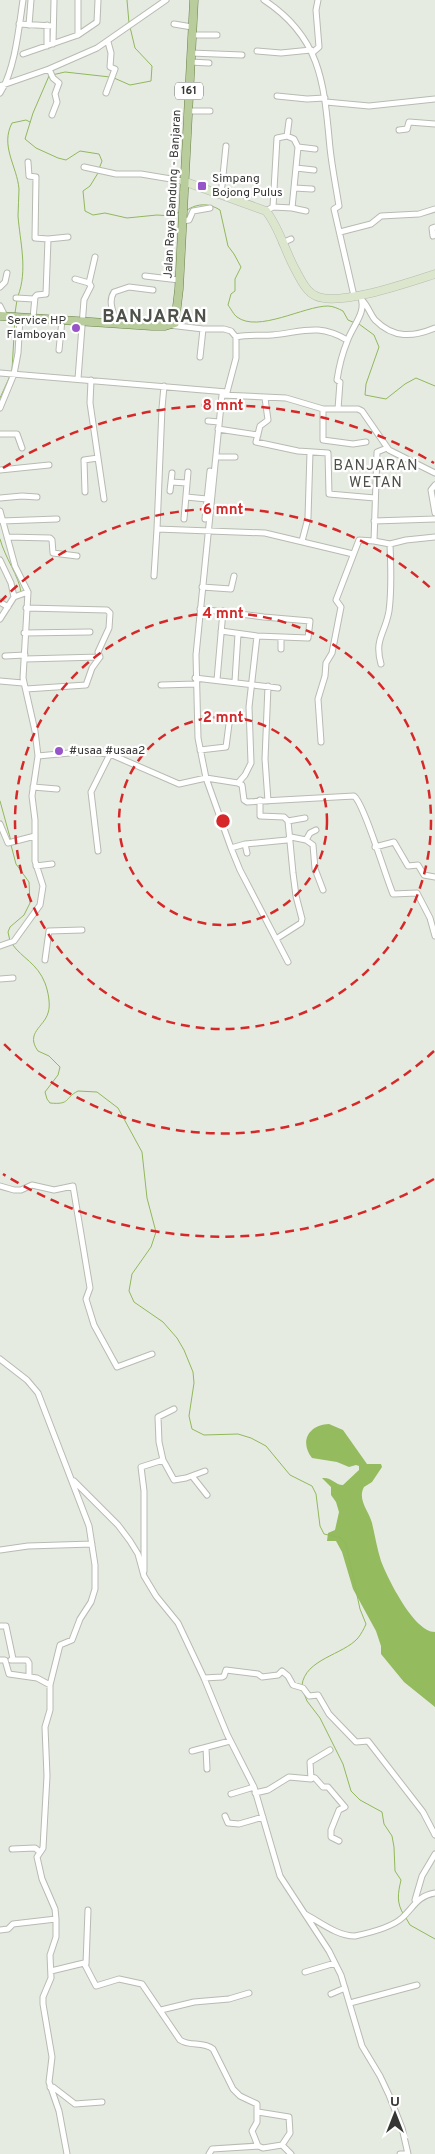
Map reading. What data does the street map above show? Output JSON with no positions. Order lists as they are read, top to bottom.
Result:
{
  "streets": {
    "main road": ["161", "Jalan Raya Bandung - Banjaran"]
  },
  "districts": ["BANJARAN", "BANJARAN WETAN"],
  "places": {
    "transit": ["Simpang Bojong Pulus"],
    "other": ["Service HP Flamboyan", "#usaa #usaa2"]
  },
  "north": "top",
  "rings": [
    "8 mnt",
    "6 mnt",
    "4 mnt",
    "2 mnt"
  ]
}
